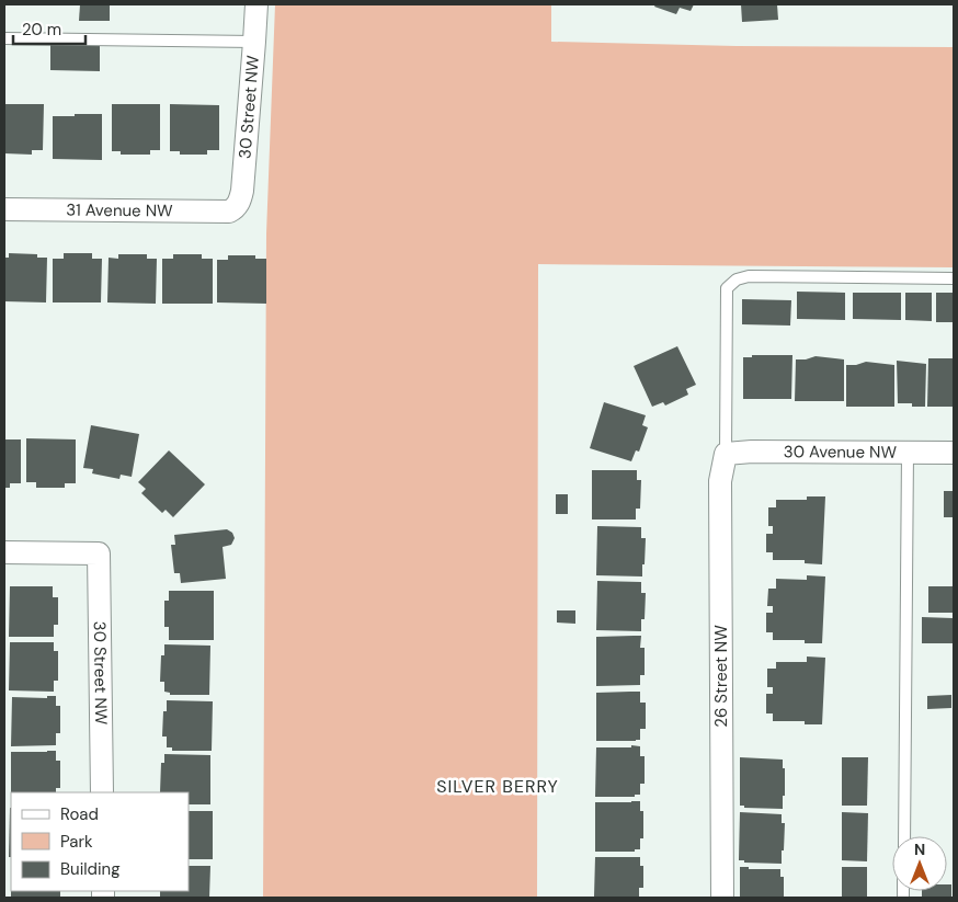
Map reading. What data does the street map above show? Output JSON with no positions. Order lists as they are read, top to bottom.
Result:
{
  "streets": {
    "street": [
      "30 Street NW",
      "31 Avenue NW",
      "30 Avenue NW",
      "26 Street NW"
    ]
  },
  "crossings": [
    ["30 Street NW", "31 Avenue NW"],
    ["30 Avenue NW", "26 Street NW"]
  ],
  "districts": ["SILVER BERRY"],
  "legend": ["Road", "Park", "Building"],
  "scale_bar": "20 m",
  "north": "top"
}
